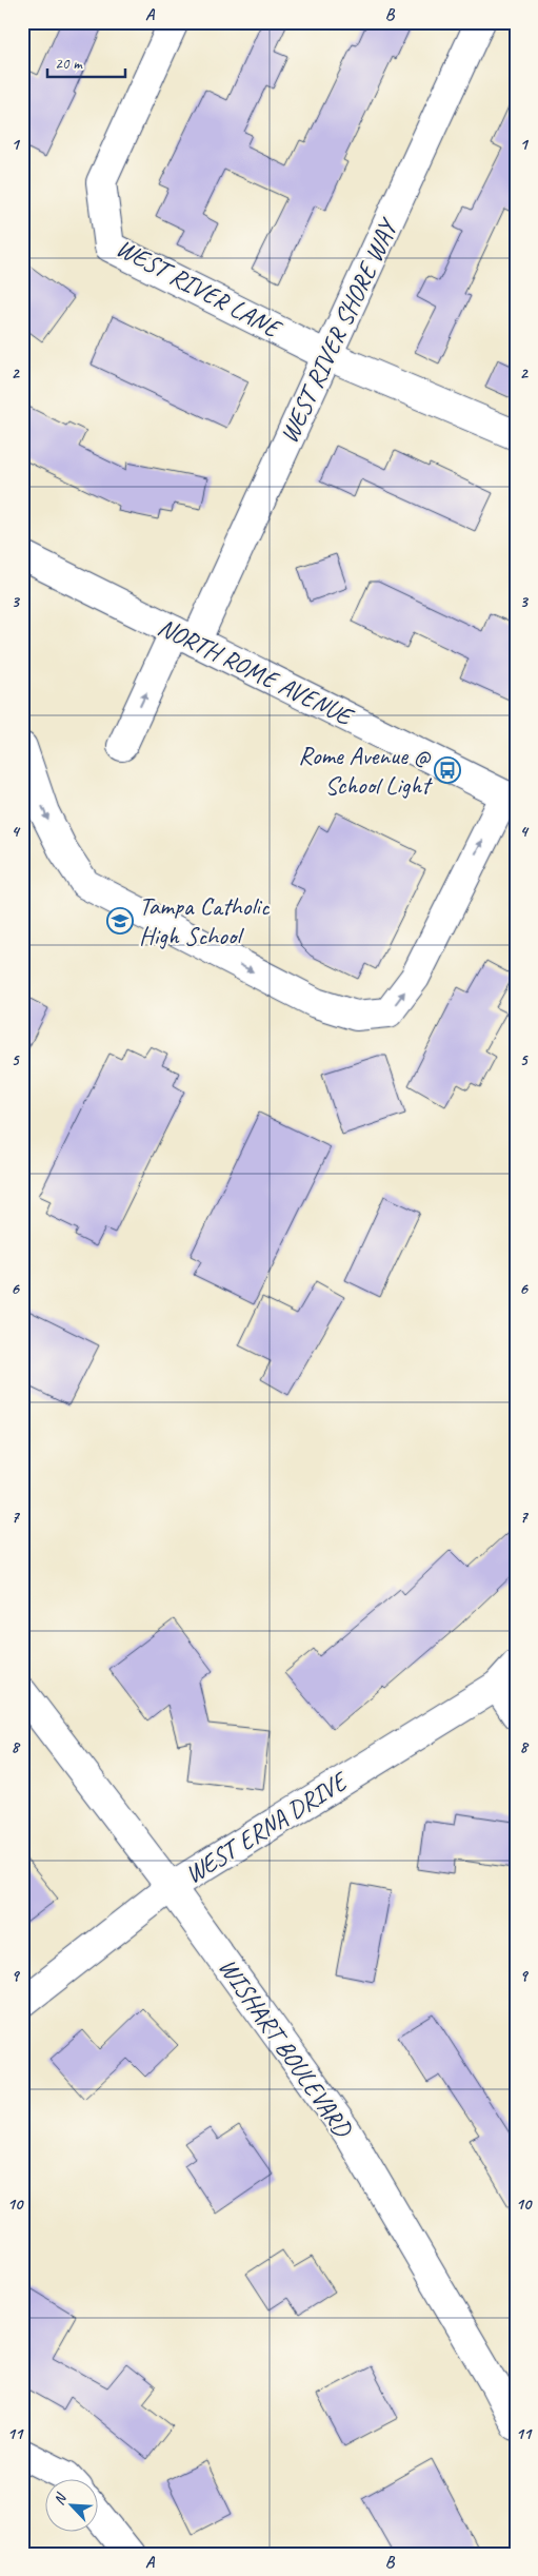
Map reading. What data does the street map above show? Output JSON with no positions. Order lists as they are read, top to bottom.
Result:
{
  "streets": {
    "street": [
      "WEST RIVER LANE",
      "WEST RIVER SHORE WAY",
      "NORTH ROME AVENUE",
      "WEST ERNA DRIVE",
      "WISHART BOULEVARD"
    ]
  },
  "crossings": [
    ["WEST RIVER LANE", "WEST RIVER SHORE WAY"],
    ["WEST RIVER SHORE WAY", "NORTH ROME AVENUE"],
    ["WEST ERNA DRIVE", "WISHART BOULEVARD"]
  ],
  "places": {
    "bus stop": ["Rome Avenue @ School Light"],
    "school or university": ["Tampa Catholic High School"]
  },
  "scale_bar": "20 m",
  "north": "top left",
  "grid": {
    "columns": ["A", "B"],
    "rows": [
      "1",
      "2",
      "3",
      "4",
      "5",
      "6",
      "7",
      "8",
      "9",
      "10",
      "11"
    ]
  }
}
